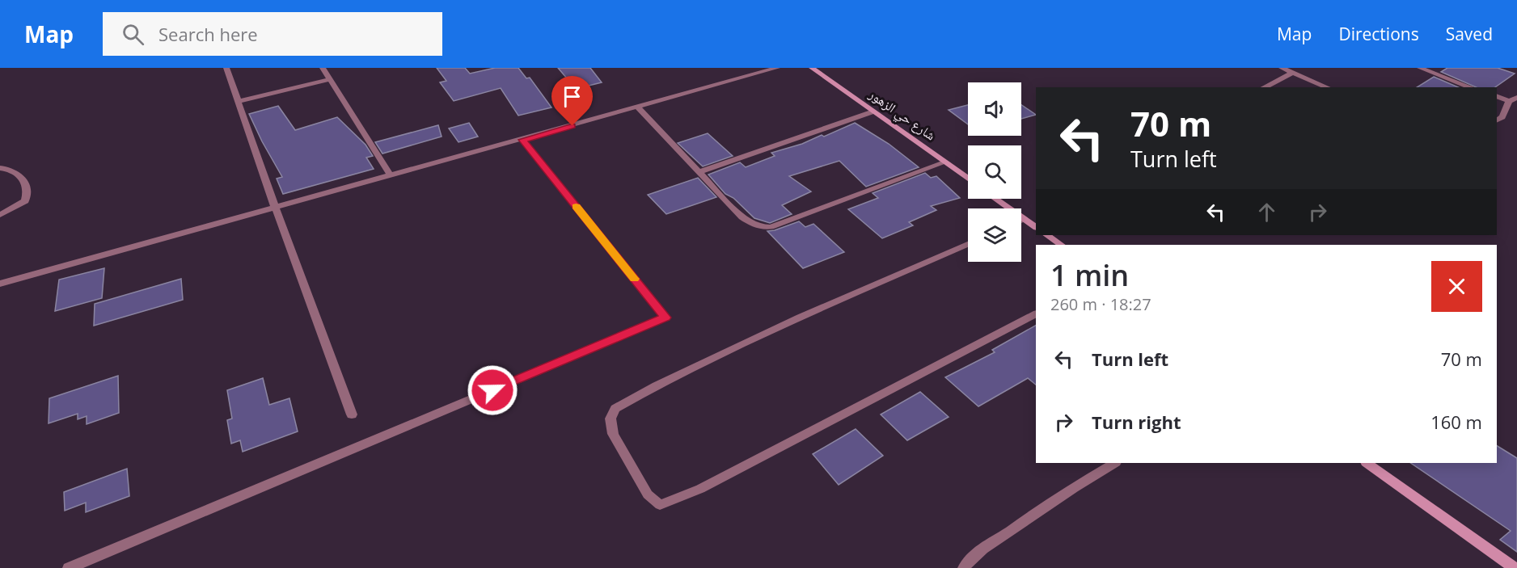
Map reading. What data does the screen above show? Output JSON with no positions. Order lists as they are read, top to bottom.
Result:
{
  "streets": {
    "street": ["شارع حي الزهور"]
  },
  "page": {
    "header": "Map",
    "search": "Search here",
    "nav": ["Map", "Directions", "Saved"],
    "turn": ["70 m", "Turn left"],
    "heading": ["1 min", "260 m · 18:27"],
    "list": [
      {
        "name": "Turn left",
        "value": "70 m"
      },
      {
        "name": "Turn right",
        "value": "160 m"
      }
    ]
  }
}
